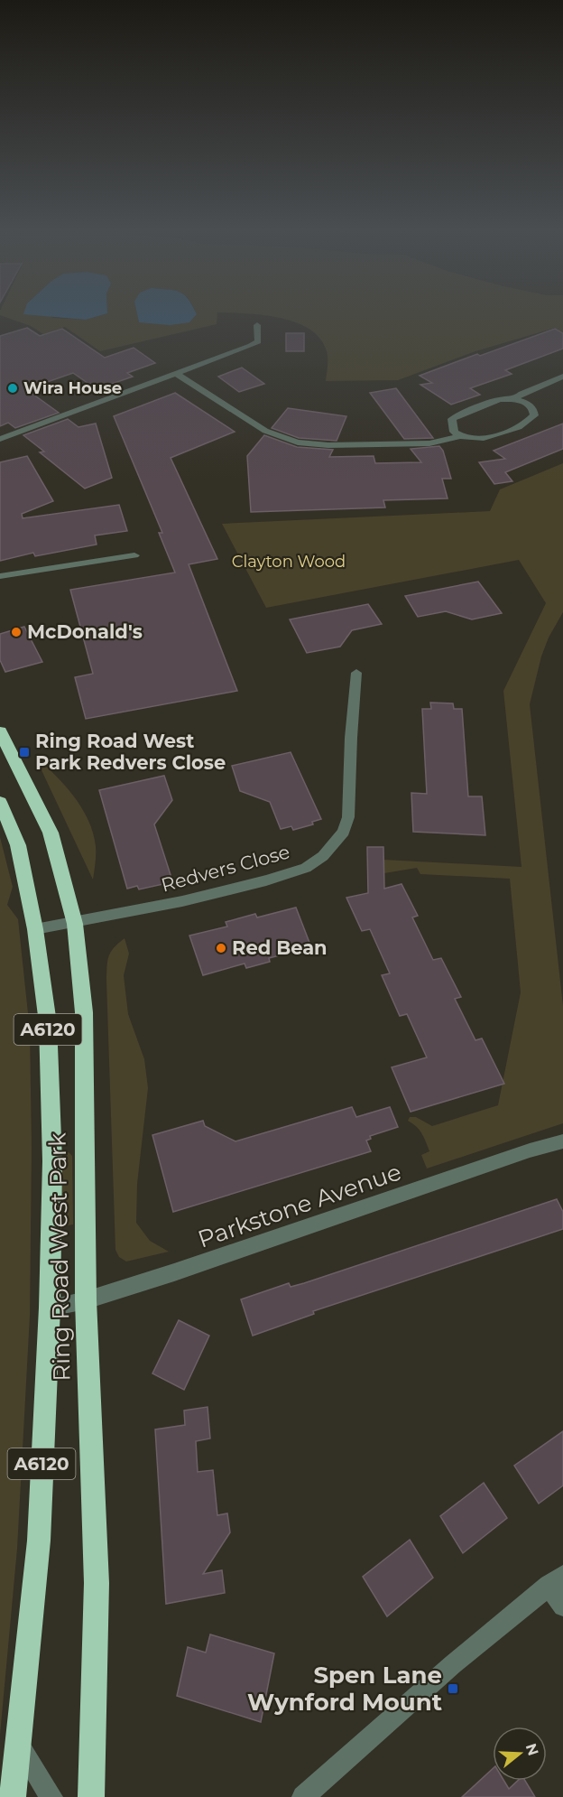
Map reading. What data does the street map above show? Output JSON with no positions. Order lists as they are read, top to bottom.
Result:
{
  "streets": {
    "highway": ["A6120", "Ring Road West Park"],
    "street": ["Redvers Close", "Parkstone Avenue"]
  },
  "crossings": [
    ["Redvers Close", "Ring Road West Park"],
    ["Parkstone Avenue", "Ring Road West Park"]
  ],
  "parks": ["Clayton Wood"],
  "places": {
    "other": ["Wira House", "McDonald's", "Red Bean"],
    "transit": ["Ring Road West Park Redvers Close", "Spen Lane Wynford Mount"]
  },
  "north": "right"
}
